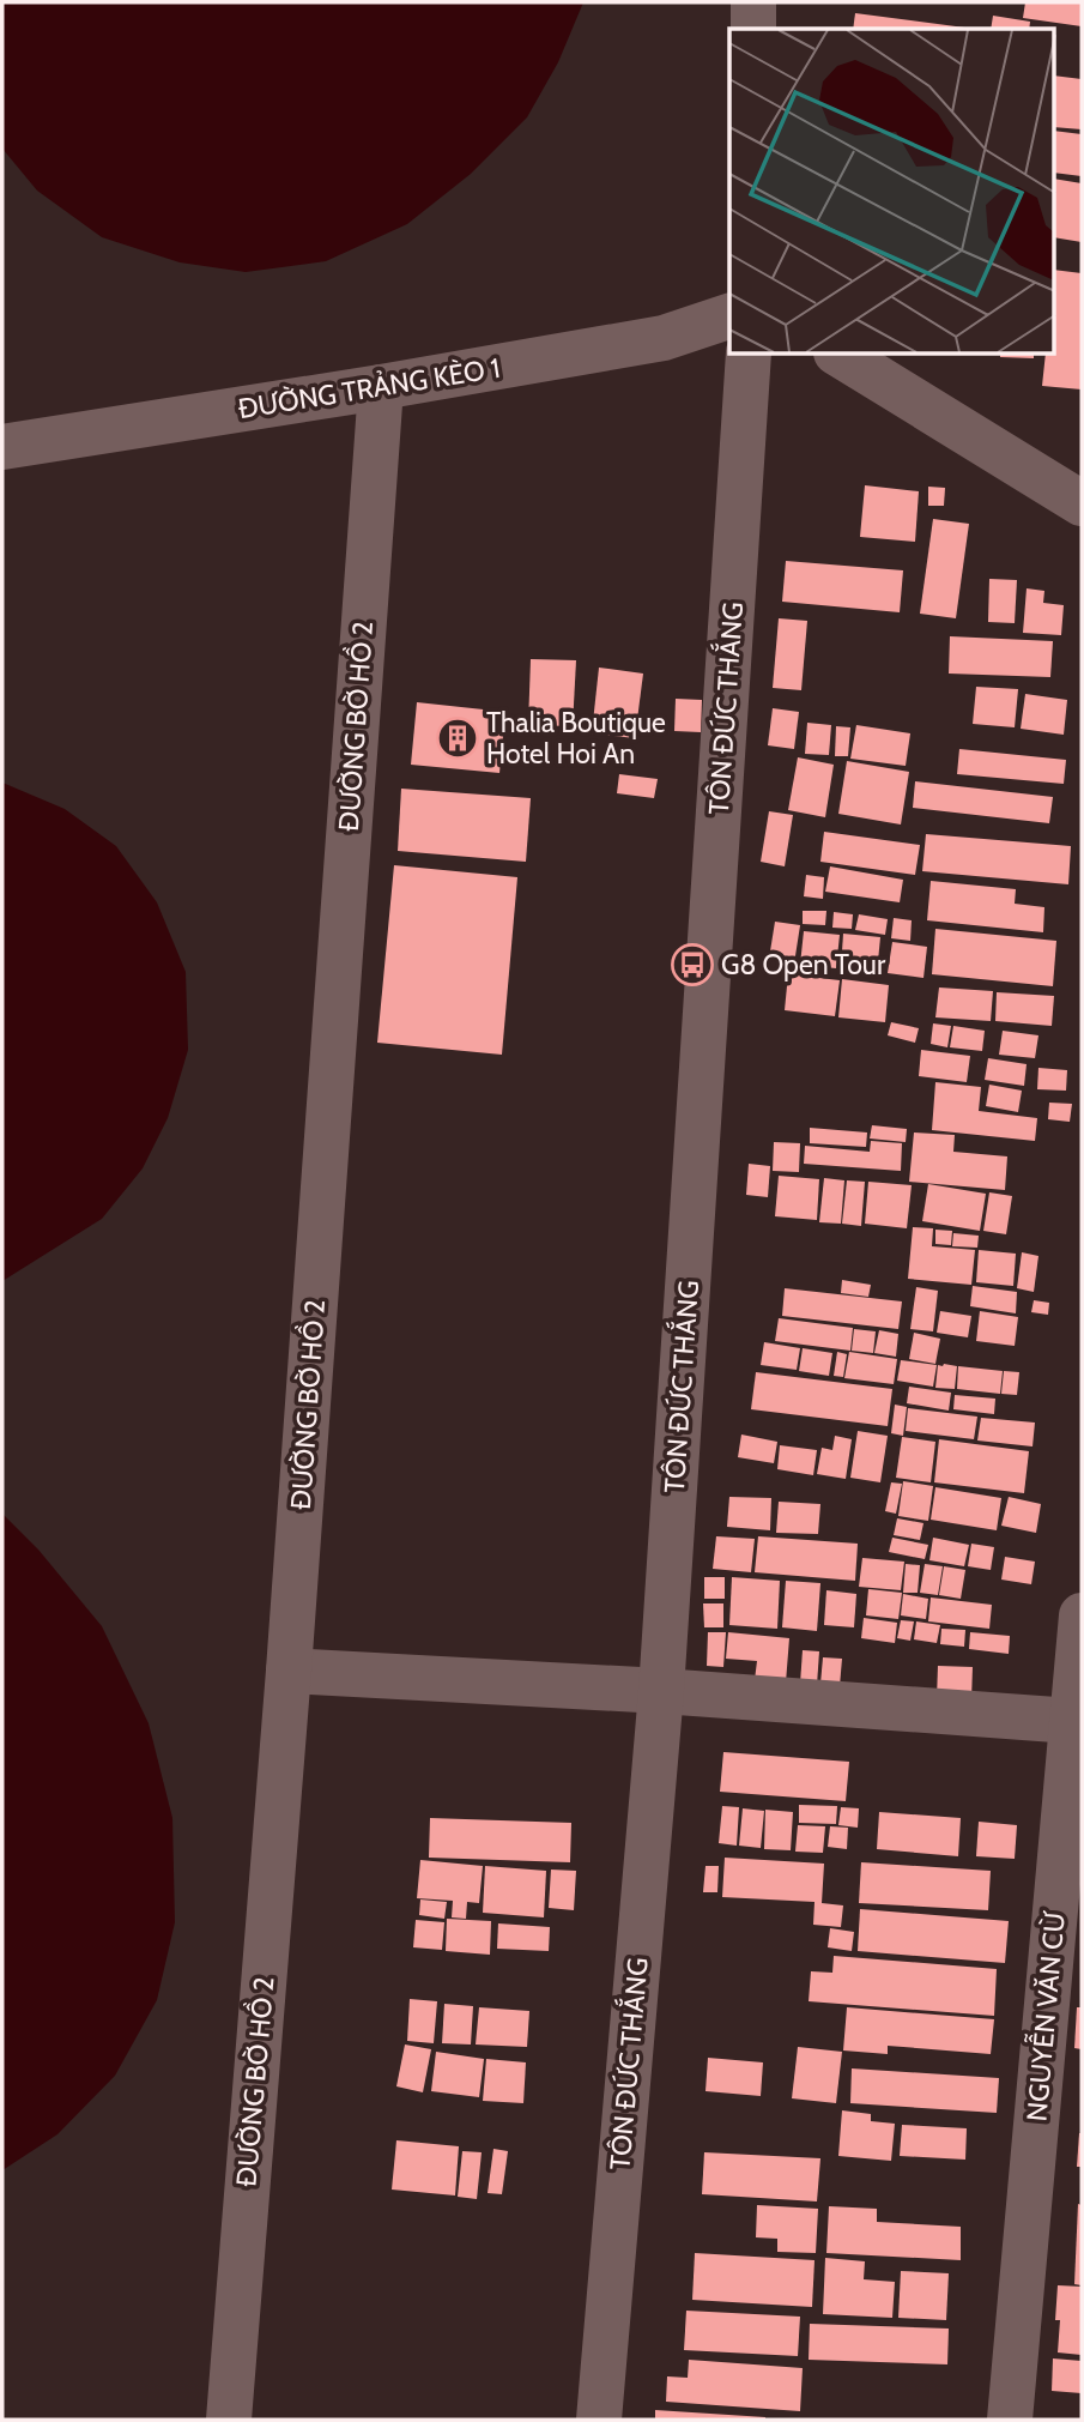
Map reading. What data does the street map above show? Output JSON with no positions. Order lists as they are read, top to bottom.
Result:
{
  "streets": {
    "street": [
      "ĐƯỜNG TRẢNG KÈO 1",
      "TÔN ĐỨC THẮNG",
      "ĐƯỜNG BỜ HỒ 2",
      "NGUYỄN VĂN CỪ"
    ]
  },
  "crossings": [
    ["ĐƯỜNG TRẢNG KÈO 1", "ĐƯỜNG BỜ HỒ 2"]
  ],
  "places": {
    "building": ["Thalia Boutique Hotel Hoi An"],
    "bus stop": ["G8 Open Tour"]
  }
}
